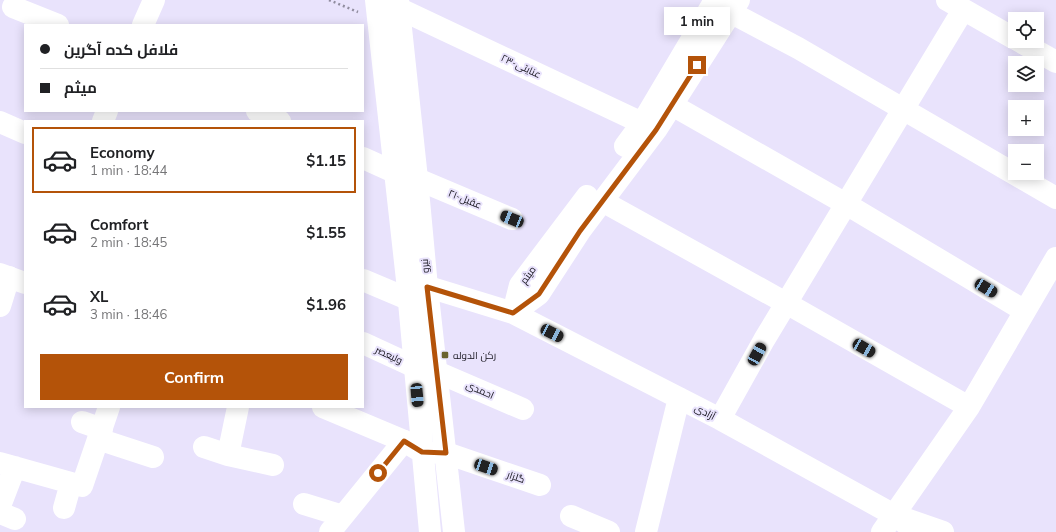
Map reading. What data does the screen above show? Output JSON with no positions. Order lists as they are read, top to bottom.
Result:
{
  "streets": {
    "street": [
      "۲۳-عنایتی",
      "۲۱-عقیل",
      "نیرو",
      "میثم",
      "ولیعصر",
      "احمدی",
      "آزادی",
      "گلزار"
    ]
  },
  "crossings": [
    ["۲۳-عنایتی", "نیرو"],
    ["۲۳-عنایتی", "میثم"],
    ["۲۱-عقیل", "نیرو"],
    ["نیرو", "ولیعصر"],
    ["نیرو", "احمدی"],
    ["نیرو", "آزادی"],
    ["نیرو", "گلزار"],
    ["میثم", "آزادی"]
  ],
  "places": {
    "transit": ["رکن الدوله"]
  },
  "page": {
    "bubble": "1 min",
    "map_buttons": ["+", "−"],
    "banner": ["فلافل کده آگرین", "میثم"],
    "list": [
      {
        "name": "Economy",
        "note": "1 min · 18:44",
        "value": "$1.15"
      },
      {
        "name": "Comfort",
        "note": "2 min · 18:45",
        "value": "$1.55"
      },
      {
        "name": "XL",
        "note": "3 min · 18:46",
        "value": "$1.96"
      }
    ],
    "buttons": "Confirm"
  }
}
